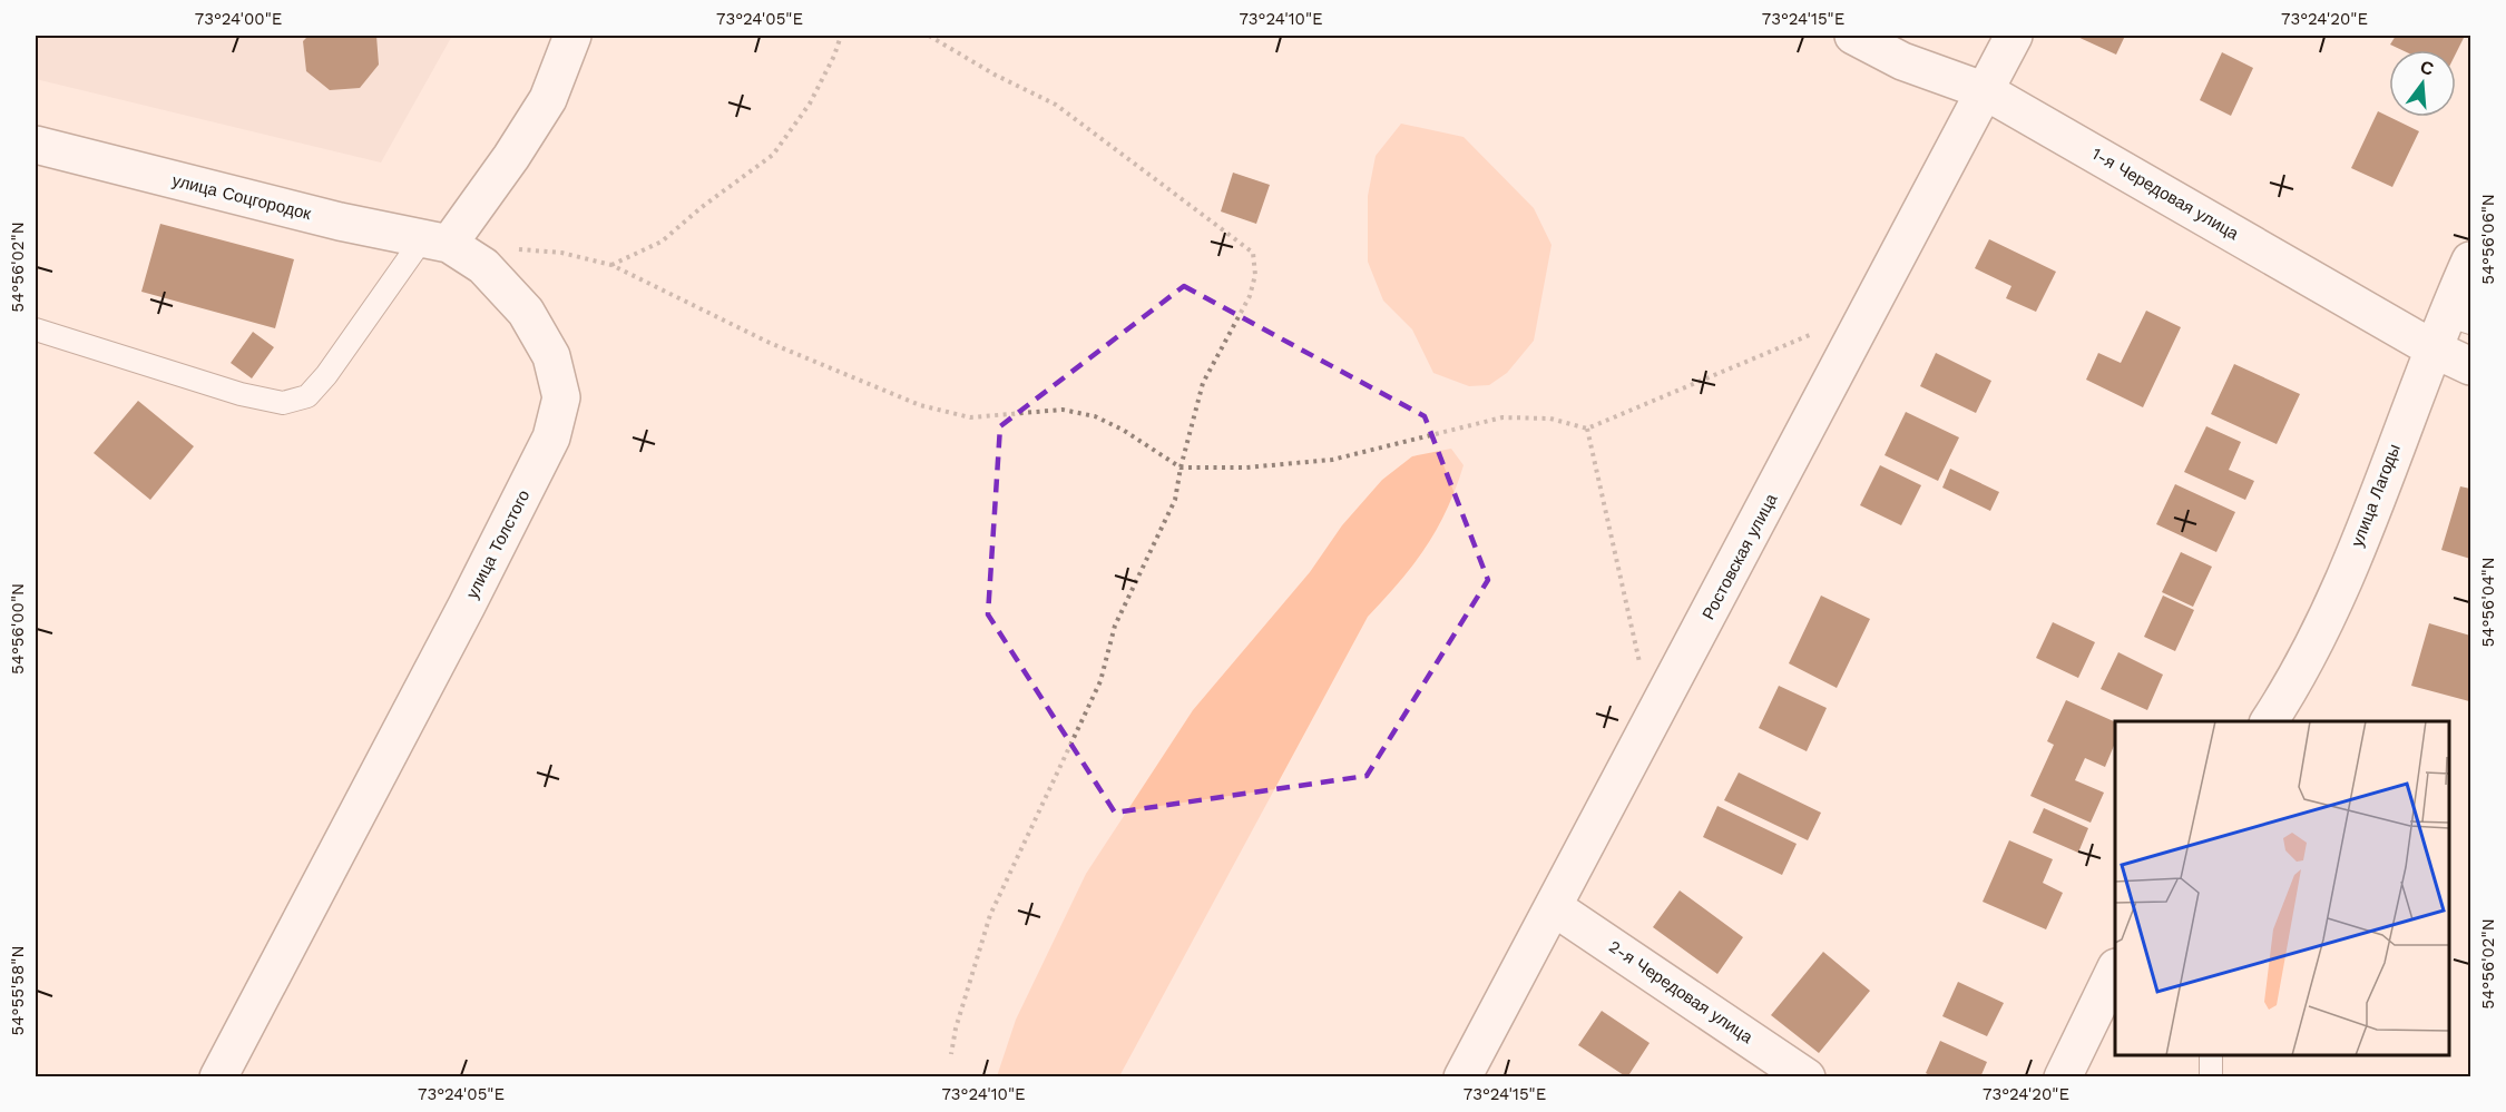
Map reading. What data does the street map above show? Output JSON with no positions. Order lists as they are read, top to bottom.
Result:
{
  "streets": {
    "street": [
      "1-я Чередовая улица",
      "улица Соцгородок",
      "улица Лагоды",
      "улица Толстого",
      "Ростовская улица",
      "2-я Чередовая улица"
    ]
  },
  "crossings": [
    ["1-я Чередовая улица", "улица Лагоды"],
    ["1-я Чередовая улица", "Ростовская улица"],
    ["улица Соцгородок", "улица Толстого"],
    ["Ростовская улица", "2-я Чередовая улица"]
  ],
  "north": "top",
  "coordinates": [
    "73°24'00\"E",
    "73°24'05\"E",
    "73°24'10\"E",
    "73°24'15\"E",
    "73°24'20\"E",
    "54°56'06\"N",
    "54°56'02\"N",
    "54°56'04\"N",
    "54°56'00\"N",
    "54°55'58\"N"
  ]
}
